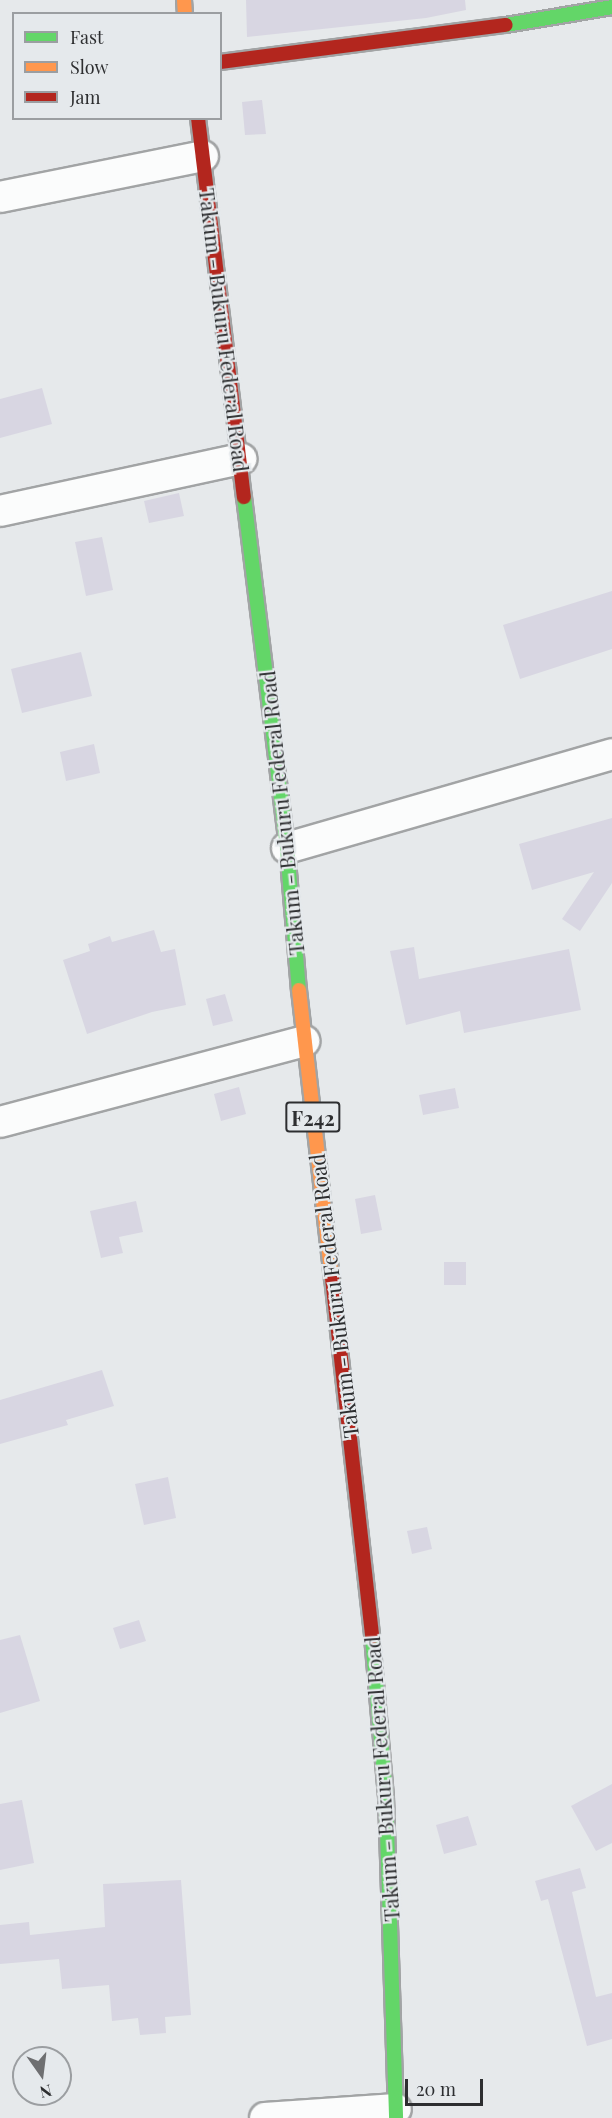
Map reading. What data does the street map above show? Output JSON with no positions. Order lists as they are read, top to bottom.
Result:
{
  "streets": {
    "main road": ["Takum - Bukuru Federal Road", "F242"]
  },
  "legend": ["Fast", "Slow", "Jam"],
  "scale_bar": "20 m",
  "north": "bottom"
}
